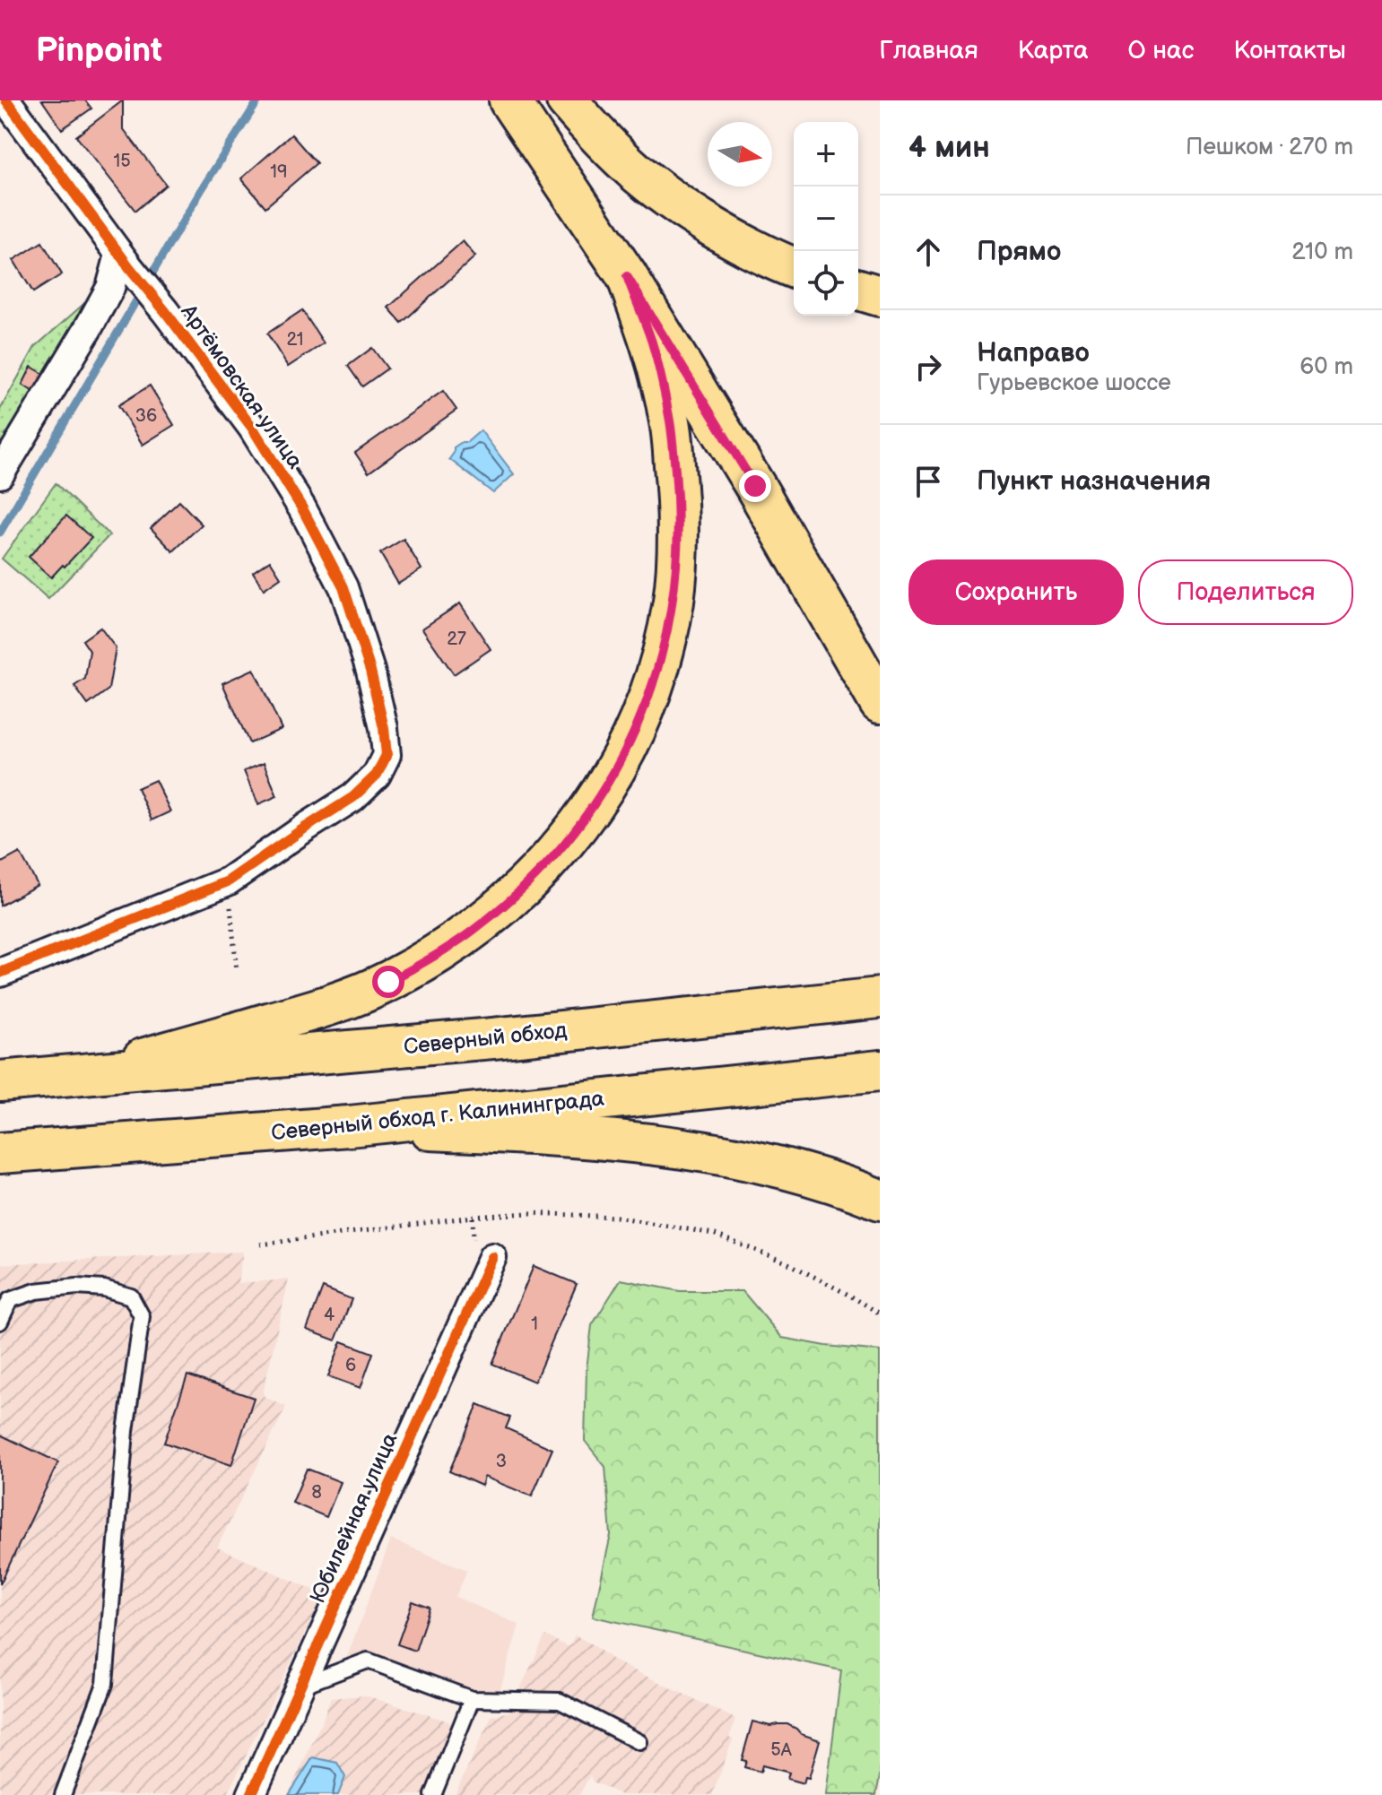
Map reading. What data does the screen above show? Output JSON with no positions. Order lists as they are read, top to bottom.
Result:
{
  "streets": {
    "main road": ["Северный обход", "Северный обход г. Калининграда"],
    "street": ["Артёмовская улица", "Юбилейная улица"]
  },
  "house_numbers": [
    "15",
    "19",
    "21",
    "36",
    "27",
    "4",
    "1",
    "6",
    "3",
    "8",
    "5А"
  ],
  "north": "right",
  "page": {
    "header": "Pinpoint",
    "nav": [
      "Главная",
      "Карта",
      "О нас",
      "Контакты"
    ],
    "heading": ["4 мин", "Пешком · 270 m"],
    "map_buttons": ["+", "−"],
    "list": [
      ["Прямо", "210 m"],
      ["Направо", "Гурьевское шоссе", "60 m"],
      "Пункт назначения"
    ],
    "buttons": ["Сохранить", "Поделиться"]
  }
}
